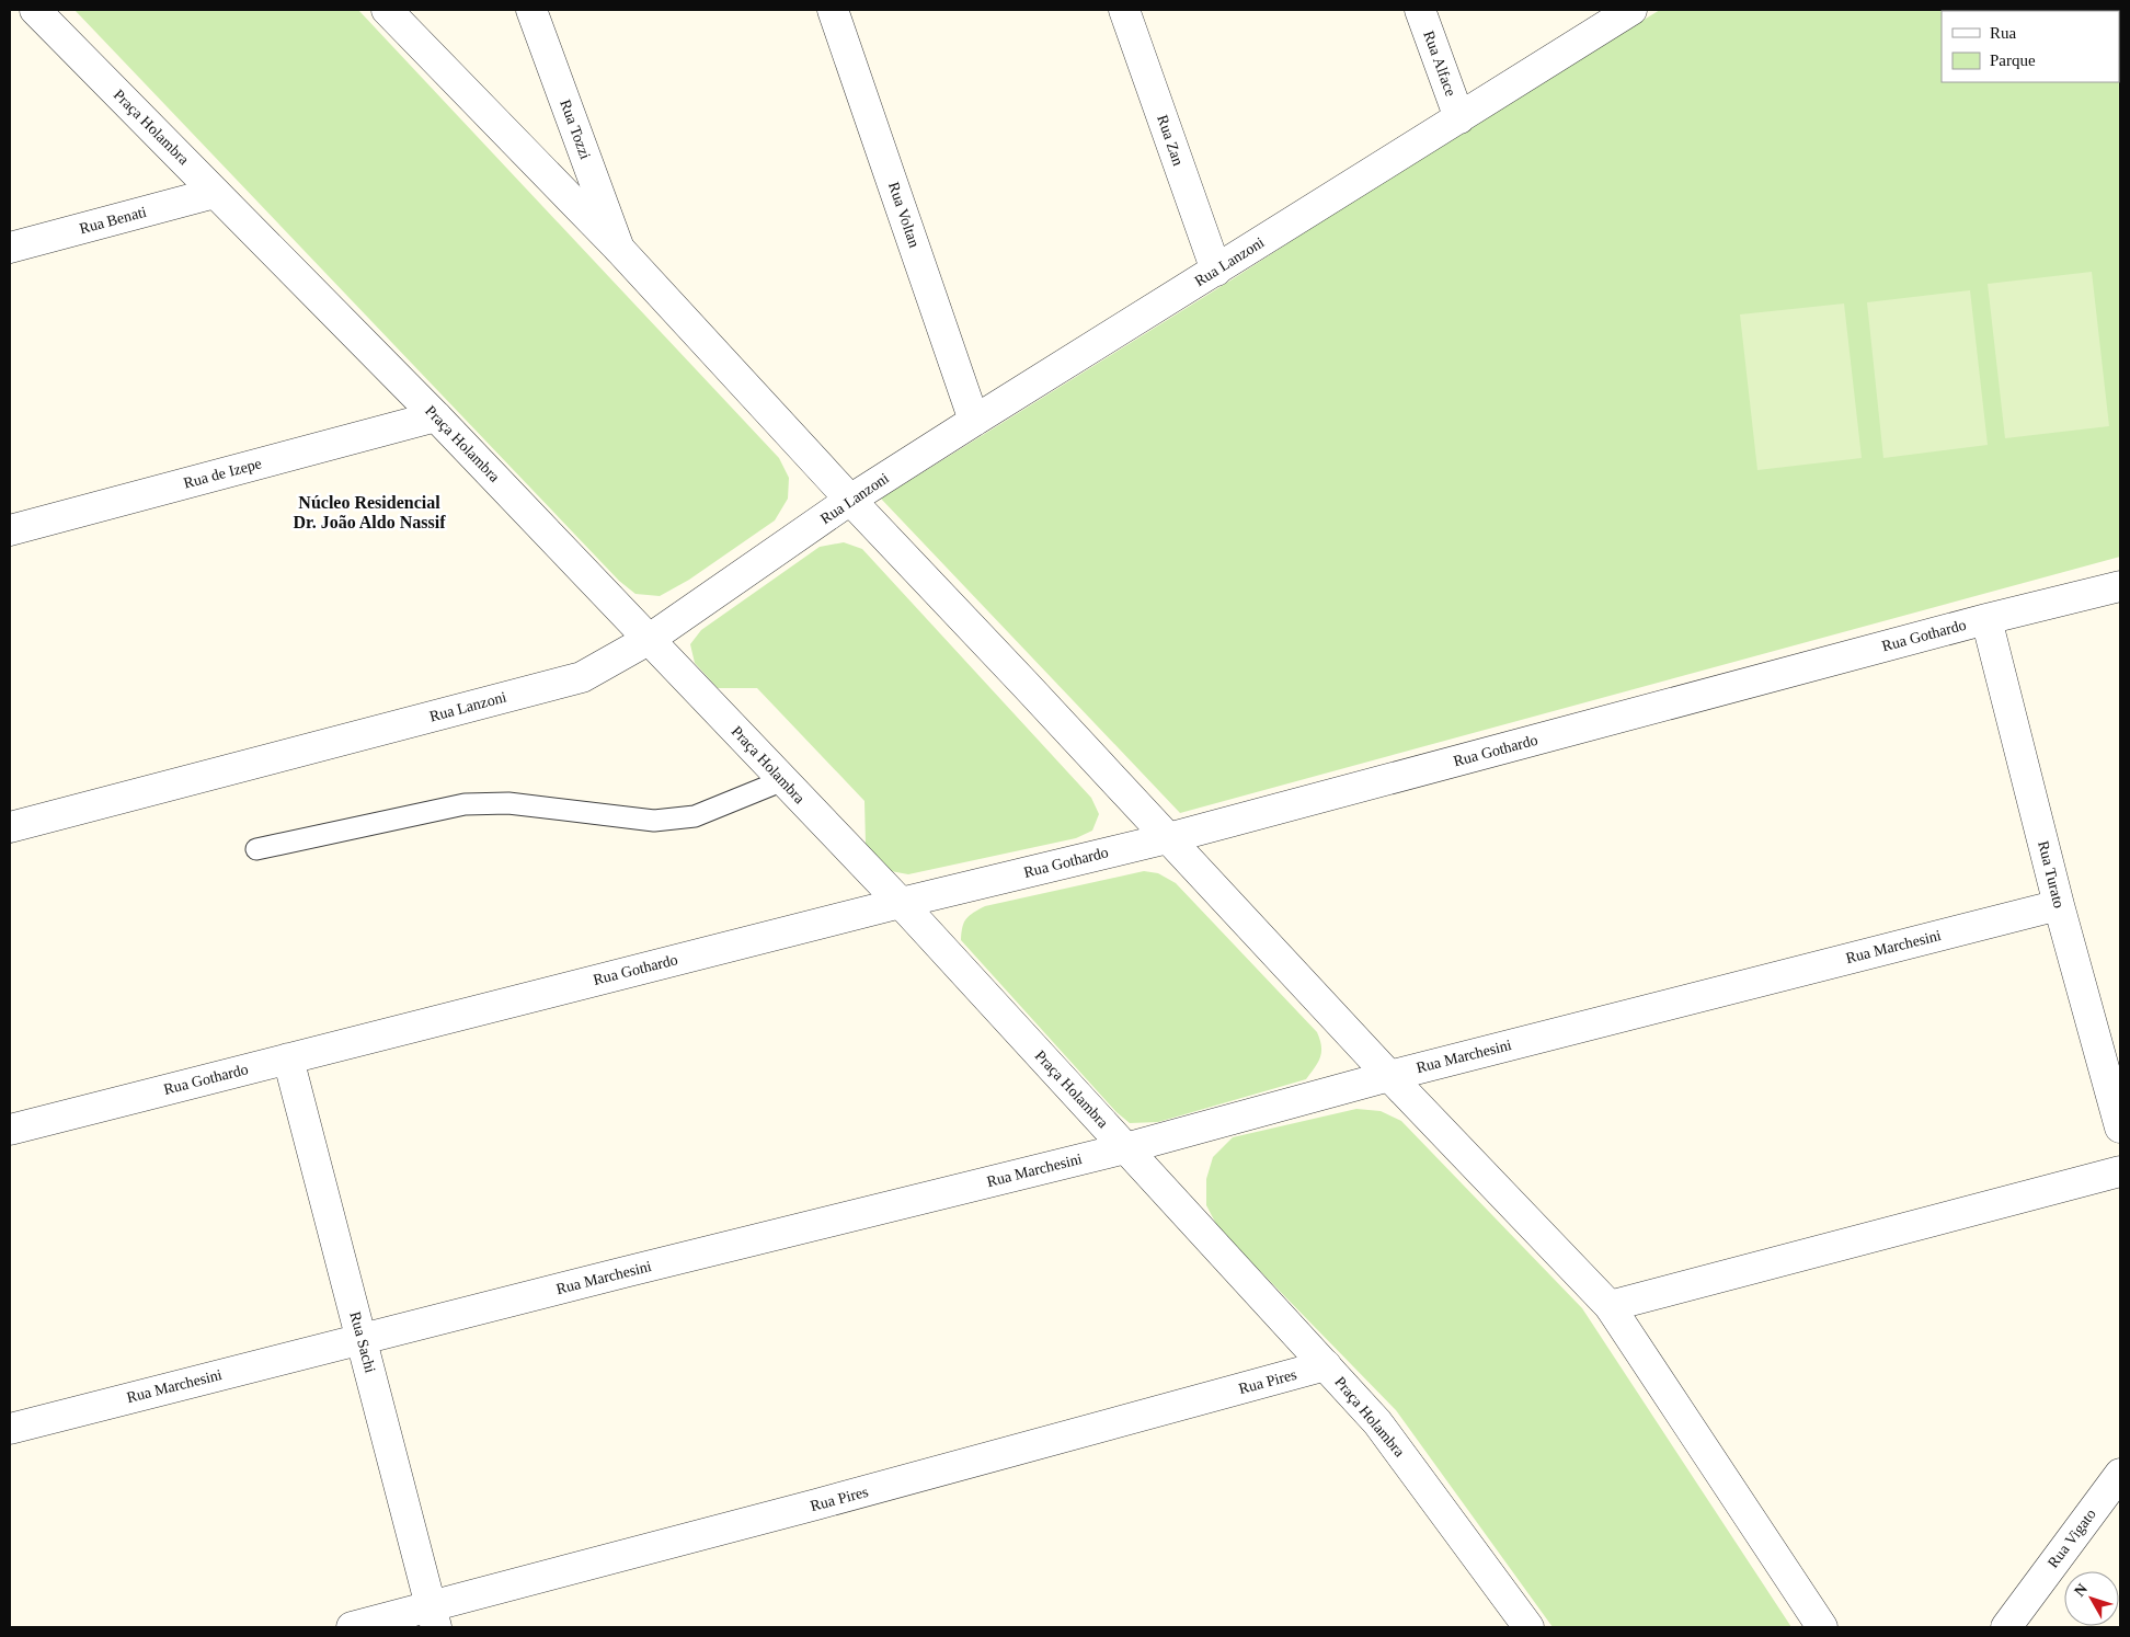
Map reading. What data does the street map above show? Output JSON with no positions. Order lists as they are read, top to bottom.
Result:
{
  "streets": {
    "street": [
      "Rua Alface",
      "Praça Holambra",
      "Rua Tozzi",
      "Rua Zan",
      "Rua Voltan",
      "Rua Benati",
      "Rua Lanzoni",
      "Rua de Izepe",
      "Rua Gothardo",
      "Rua Turato",
      "Rua Marchesini",
      "Rua Sachi",
      "Rua Pires",
      "Rua Vigato"
    ]
  },
  "crossings": [
    ["Rua Alface", "Rua Lanzoni"],
    ["Praça Holambra", "Rua Benati"],
    ["Praça Holambra", "Rua Lanzoni"],
    ["Praça Holambra", "Rua de Izepe"],
    ["Praça Holambra", "Rua Gothardo"],
    ["Praça Holambra", "Rua Marchesini"],
    ["Praça Holambra", "Rua Pires"],
    ["Rua Zan", "Rua Lanzoni"],
    ["Rua Voltan", "Rua Lanzoni"],
    ["Rua Gothardo", "Rua Turato"],
    ["Rua Gothardo", "Rua Sachi"],
    ["Rua Turato", "Rua Marchesini"],
    ["Rua Marchesini", "Rua Sachi"],
    ["Rua Sachi", "Rua Pires"]
  ],
  "districts": ["Núcleo Residencial Dr. João Aldo Nassif"],
  "legend": ["Rua", "Parque"],
  "north": "top left"
}
